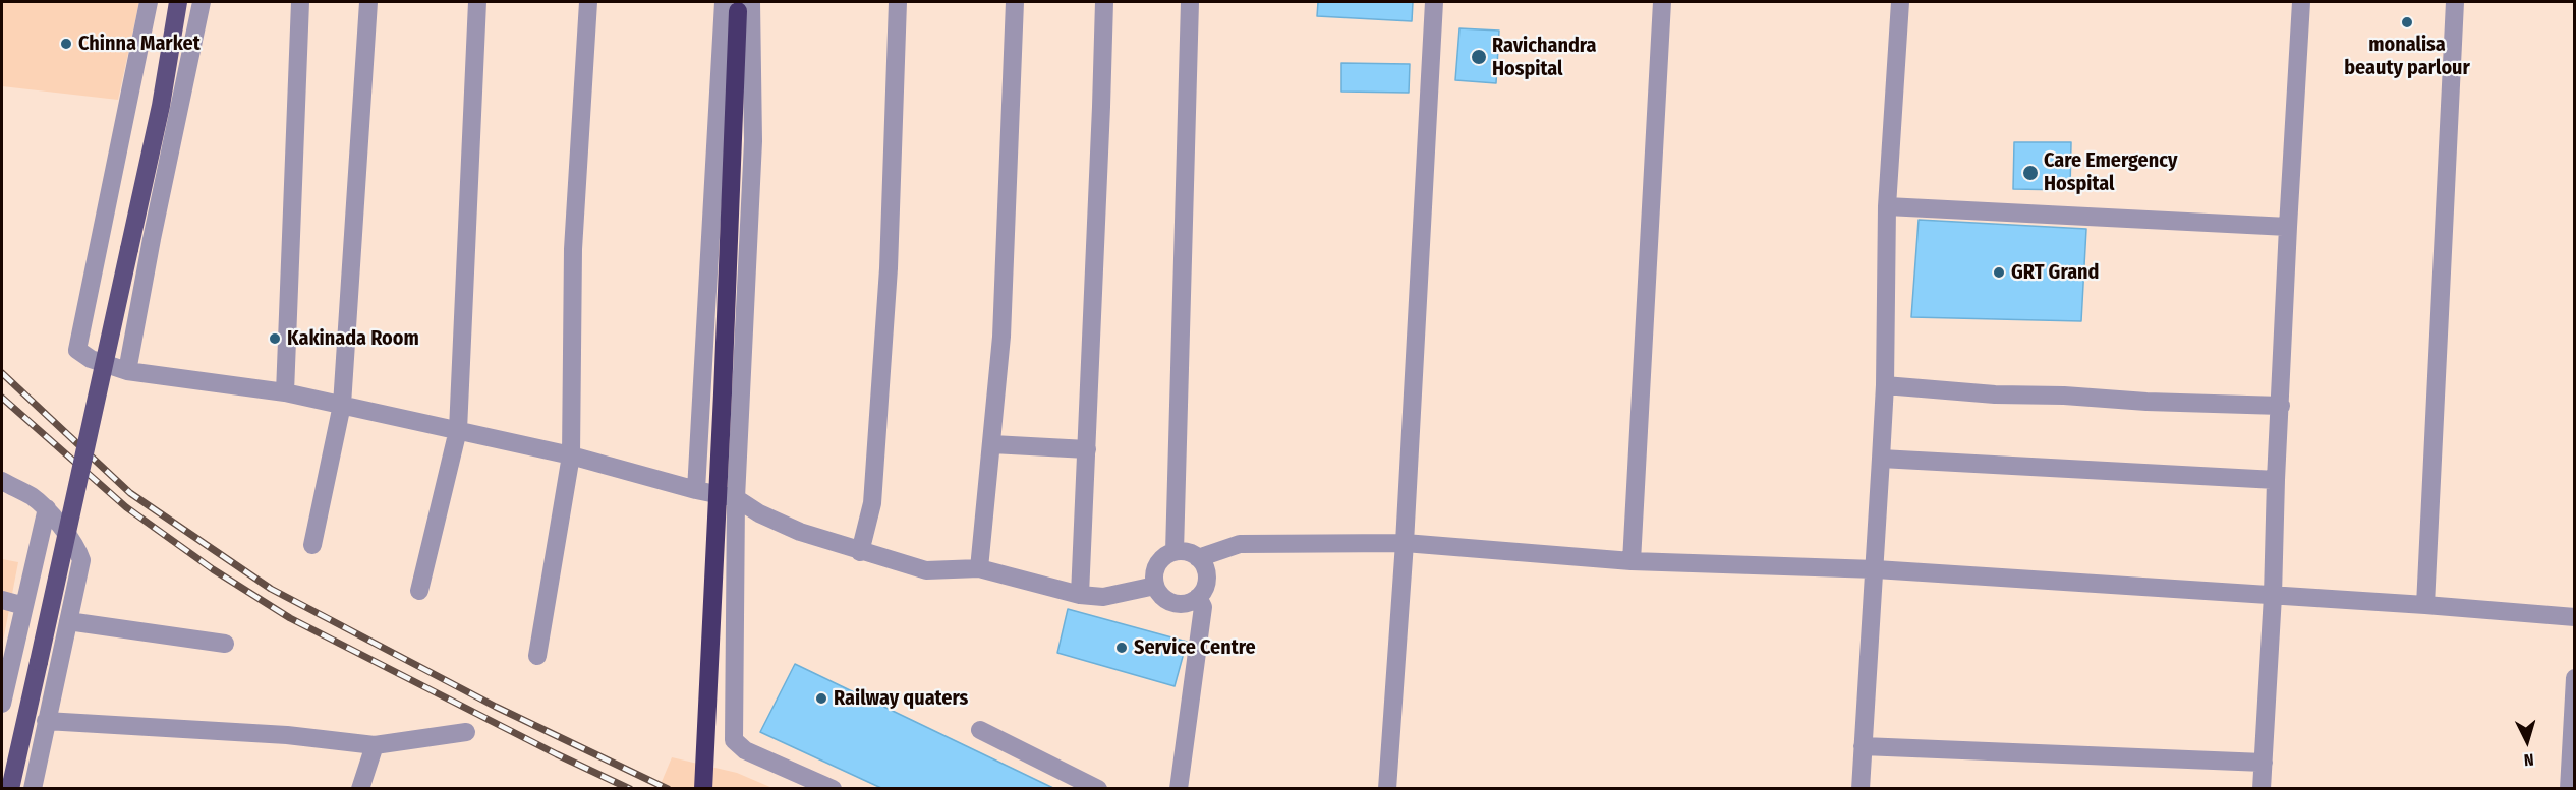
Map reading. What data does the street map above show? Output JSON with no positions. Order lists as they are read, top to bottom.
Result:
{
  "places": [
    "monalisa beauty parlour",
    "Chinna Market",
    "Ravichandra Hospital",
    "Care Emergency Hospital",
    "GRT Grand",
    "Kakinada Room",
    "Service Centre",
    "Railway quaters"
  ],
  "north": "bottom"
}
